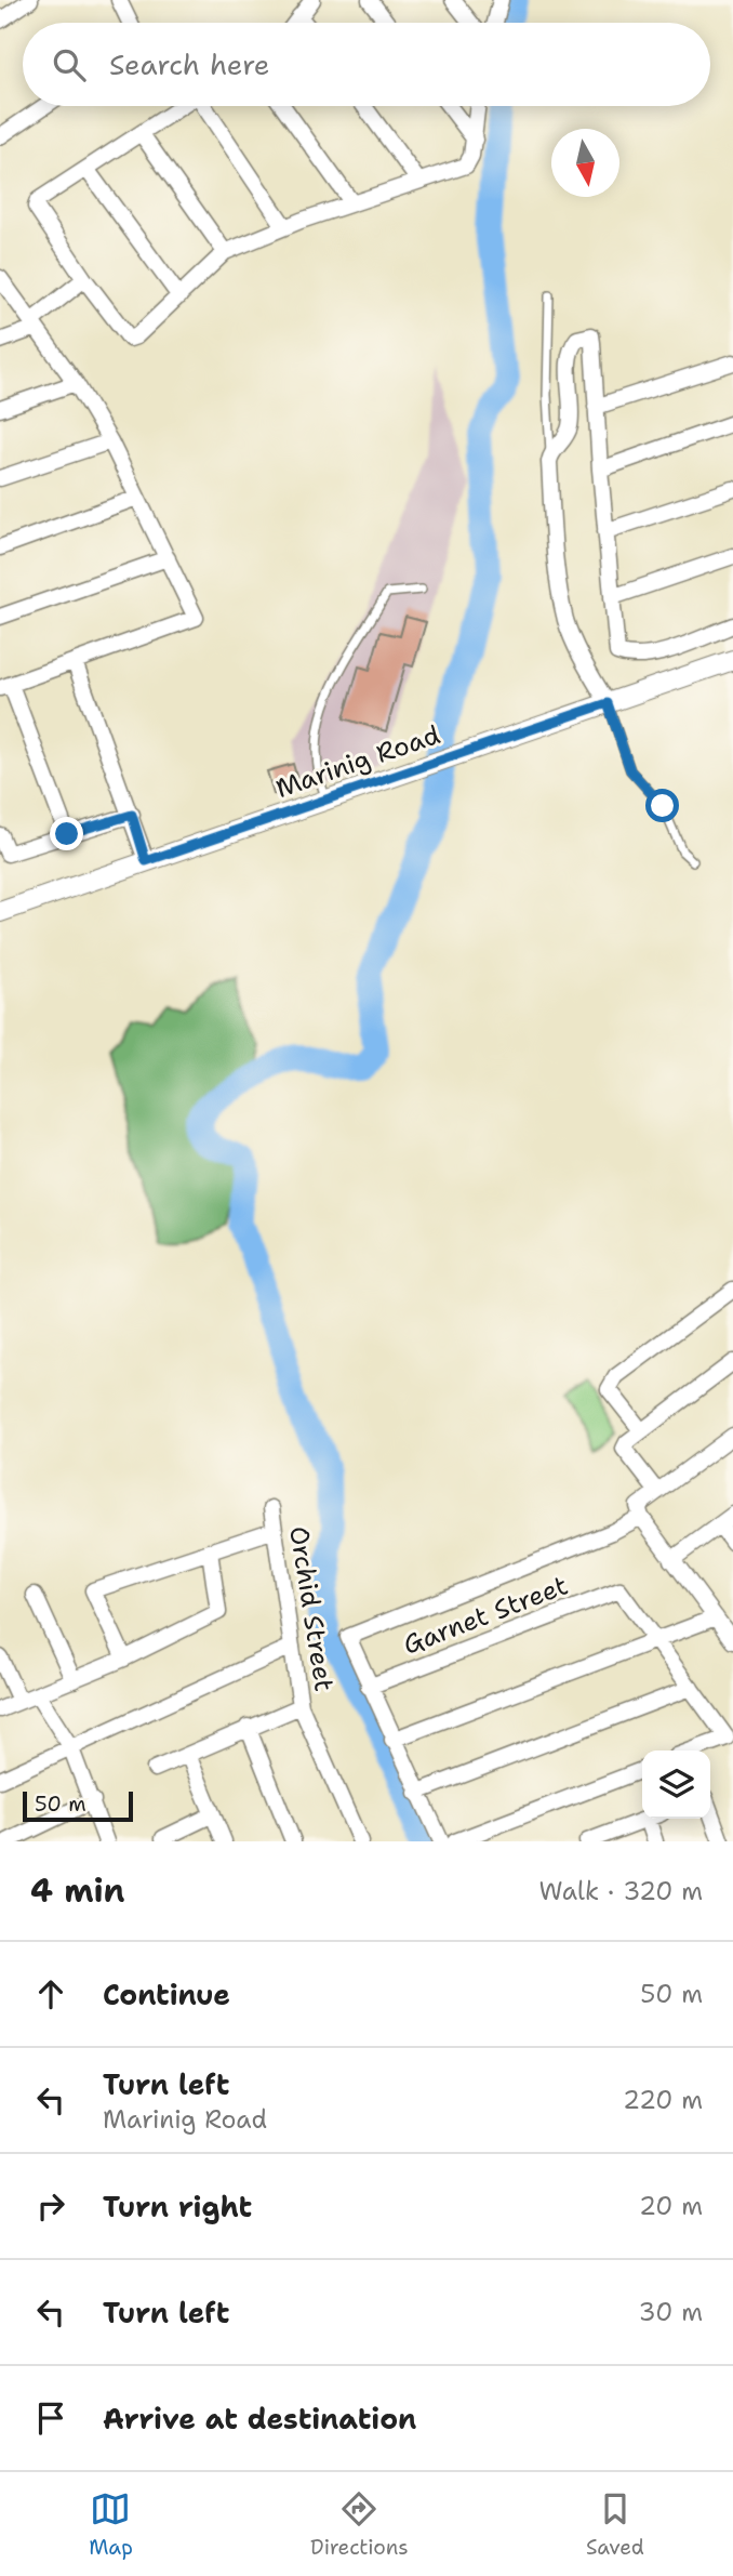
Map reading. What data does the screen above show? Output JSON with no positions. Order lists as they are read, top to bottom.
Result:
{
  "streets": {
    "street": ["Marinig Road", "Orchid Street", "Garnet Street"]
  },
  "scale_bar": "50 m",
  "north": "bottom",
  "page": {
    "search": "Search here",
    "scale": "50 m",
    "heading": ["4 min", "Walk · 320 m"],
    "list": [
      ["Continue", "50 m"],
      ["Turn left", "Marinig Road", "220 m"],
      ["Turn right", "20 m"],
      ["Turn left", "30 m"],
      "Arrive at destination"
    ],
    "nav": ["Map", "Directions", "Saved"]
  }
}
